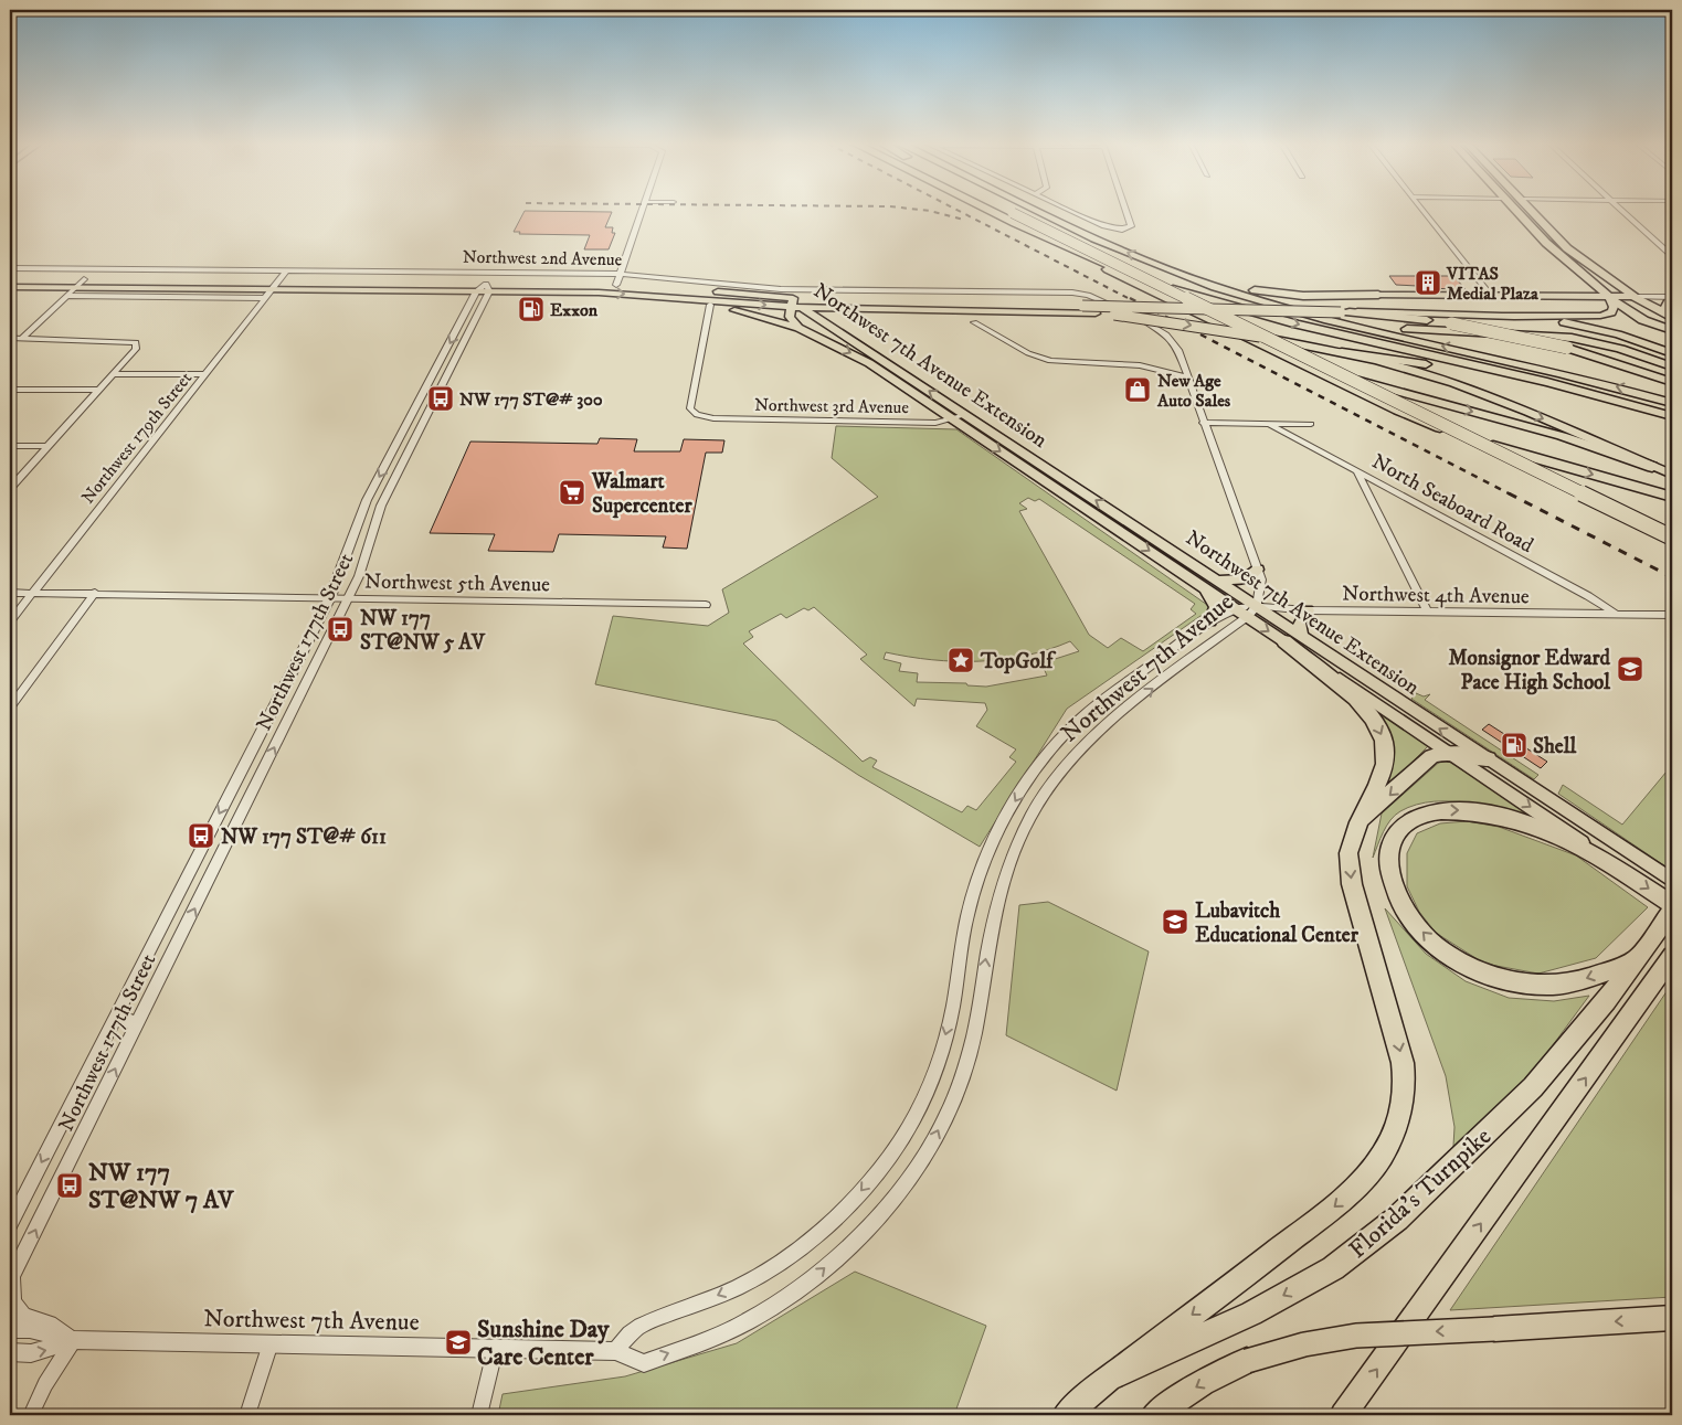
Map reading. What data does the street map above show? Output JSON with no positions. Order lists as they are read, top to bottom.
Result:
{
  "streets": {
    "highway": ["Florida's Turnpike"],
    "main road": ["Northwest 2nd Avenue", "Northwest 7th Avenue Extension"],
    "street": [
      "Northwest 3rd Avenue",
      "Northwest 179th Street",
      "North Seaboard Road",
      "Northwest 5th Avenue",
      "Northwest 4th Avenue",
      "Northwest 177th Street",
      "Northwest 7th Avenue"
    ]
  },
  "crossings": [
    ["Northwest 2nd Avenue", "Northwest 7th Avenue Extension"],
    ["Northwest 2nd Avenue", "Northwest 179th Street"],
    ["Northwest 2nd Avenue", "Northwest 177th Street"],
    ["Northwest 7th Avenue Extension", "Northwest 3rd Avenue"],
    ["Northwest 7th Avenue Extension", "Northwest 4th Avenue"],
    ["Northwest 7th Avenue Extension", "Northwest 7th Avenue"],
    ["Northwest 179th Street", "Northwest 5th Avenue"],
    ["North Seaboard Road", "Northwest 4th Avenue"],
    ["Northwest 5th Avenue", "Northwest 177th Street"],
    ["Northwest 4th Avenue", "Northwest 7th Avenue"]
  ],
  "places": {
    "building": ["VITAS Medial Plaza"],
    "fuel station": ["Exxon", "Shell"],
    "shop": ["New Age Auto Sales"],
    "bus stop": [
      "NW 177 ST@# 300",
      "NW 177 ST@NW 5 AV",
      "NW 177 ST@# 611",
      "NW 177 ST@NW 7 AV"
    ],
    "supermarket": ["Walmart Supercenter"],
    "place": ["TopGolf"],
    "school or university": ["Monsignor Edward Pace High School", "Lubavitch Educational Center", "Sunshine Day Care Center"]
  }
}
